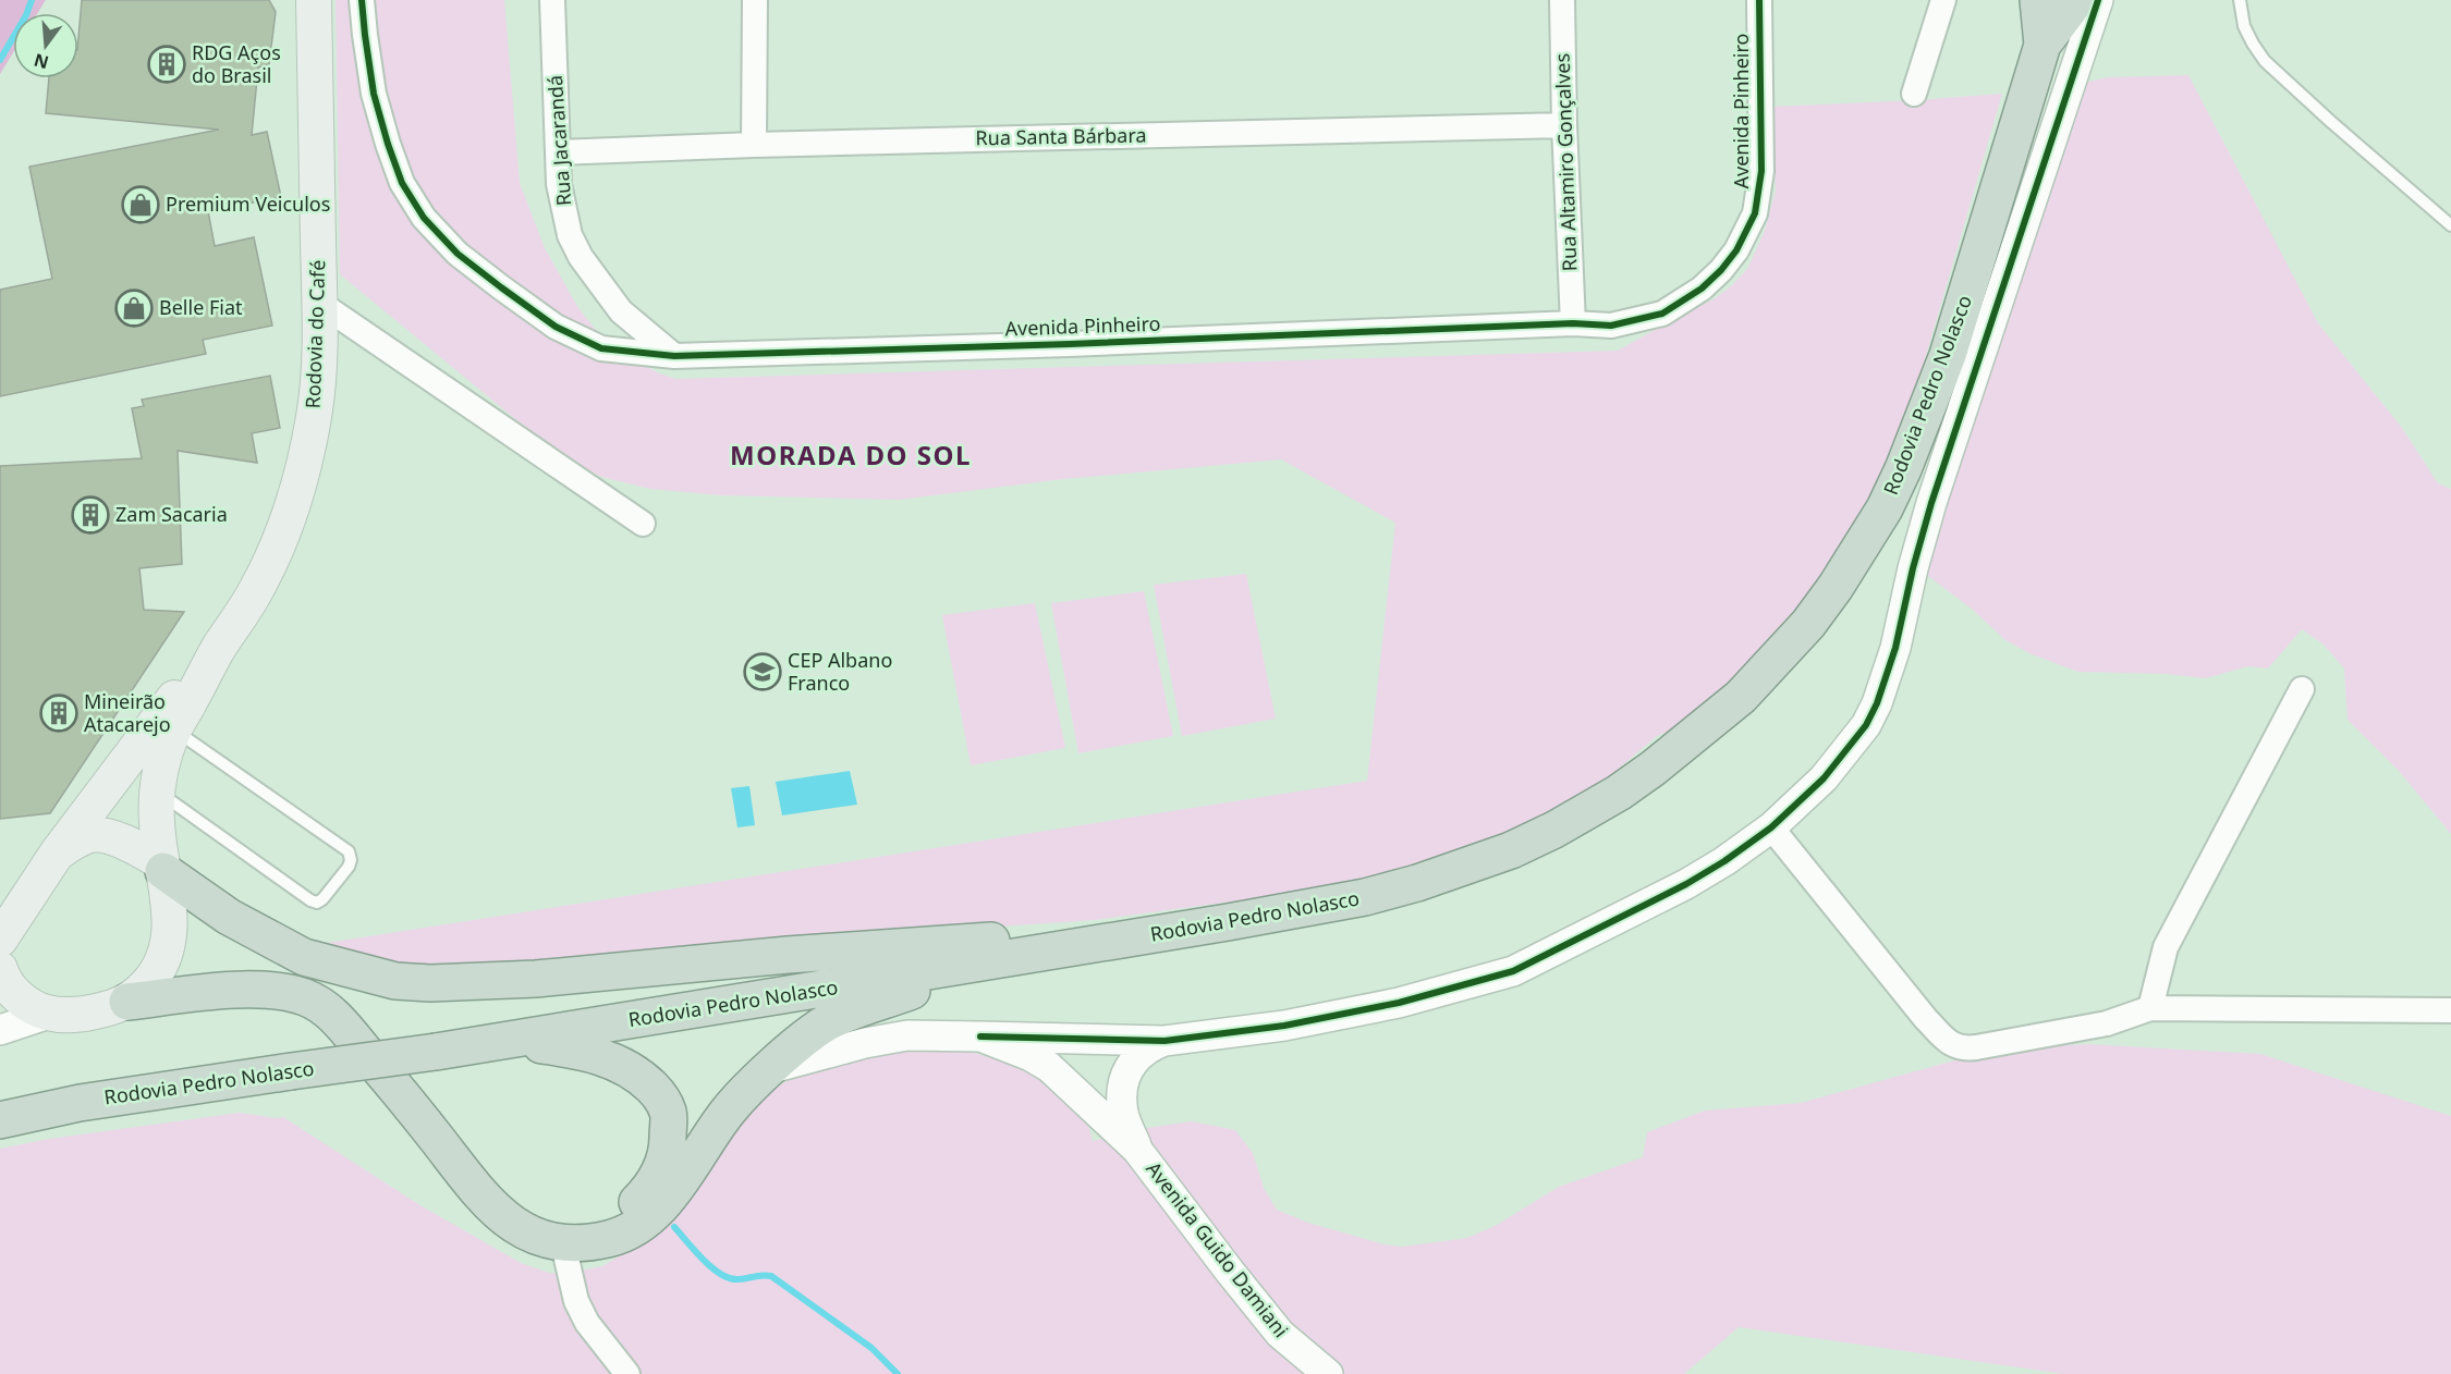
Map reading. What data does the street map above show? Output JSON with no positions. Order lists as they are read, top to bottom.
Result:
{
  "streets": {
    "highway": ["Rodovia Pedro Nolasco"],
    "main road": ["Rodovia do Café"],
    "street": [
      "Avenida Pinheiro",
      "Rua Santa Bárbara",
      "Rua Jacarandá",
      "Rua Altamiro Gonçalves",
      "Avenida Guido Damiani"
    ]
  },
  "crossings": [
    ["Avenida Pinheiro", "Rua Jacarandá"],
    ["Avenida Pinheiro", "Rua Altamiro Gonçalves"],
    ["Rua Santa Bárbara", "Rua Jacarandá"],
    ["Rua Santa Bárbara", "Rua Altamiro Gonçalves"]
  ],
  "districts": ["MORADA DO SOL"],
  "places": {
    "building": ["RDG Aços do Brasil", "Zam Sacaria", "Mineirão Atacarejo"],
    "shop": ["Premium Veiculos", "Belle Fiat"],
    "school or university": ["CEP Albano Franco"]
  },
  "north": "bottom"
}
